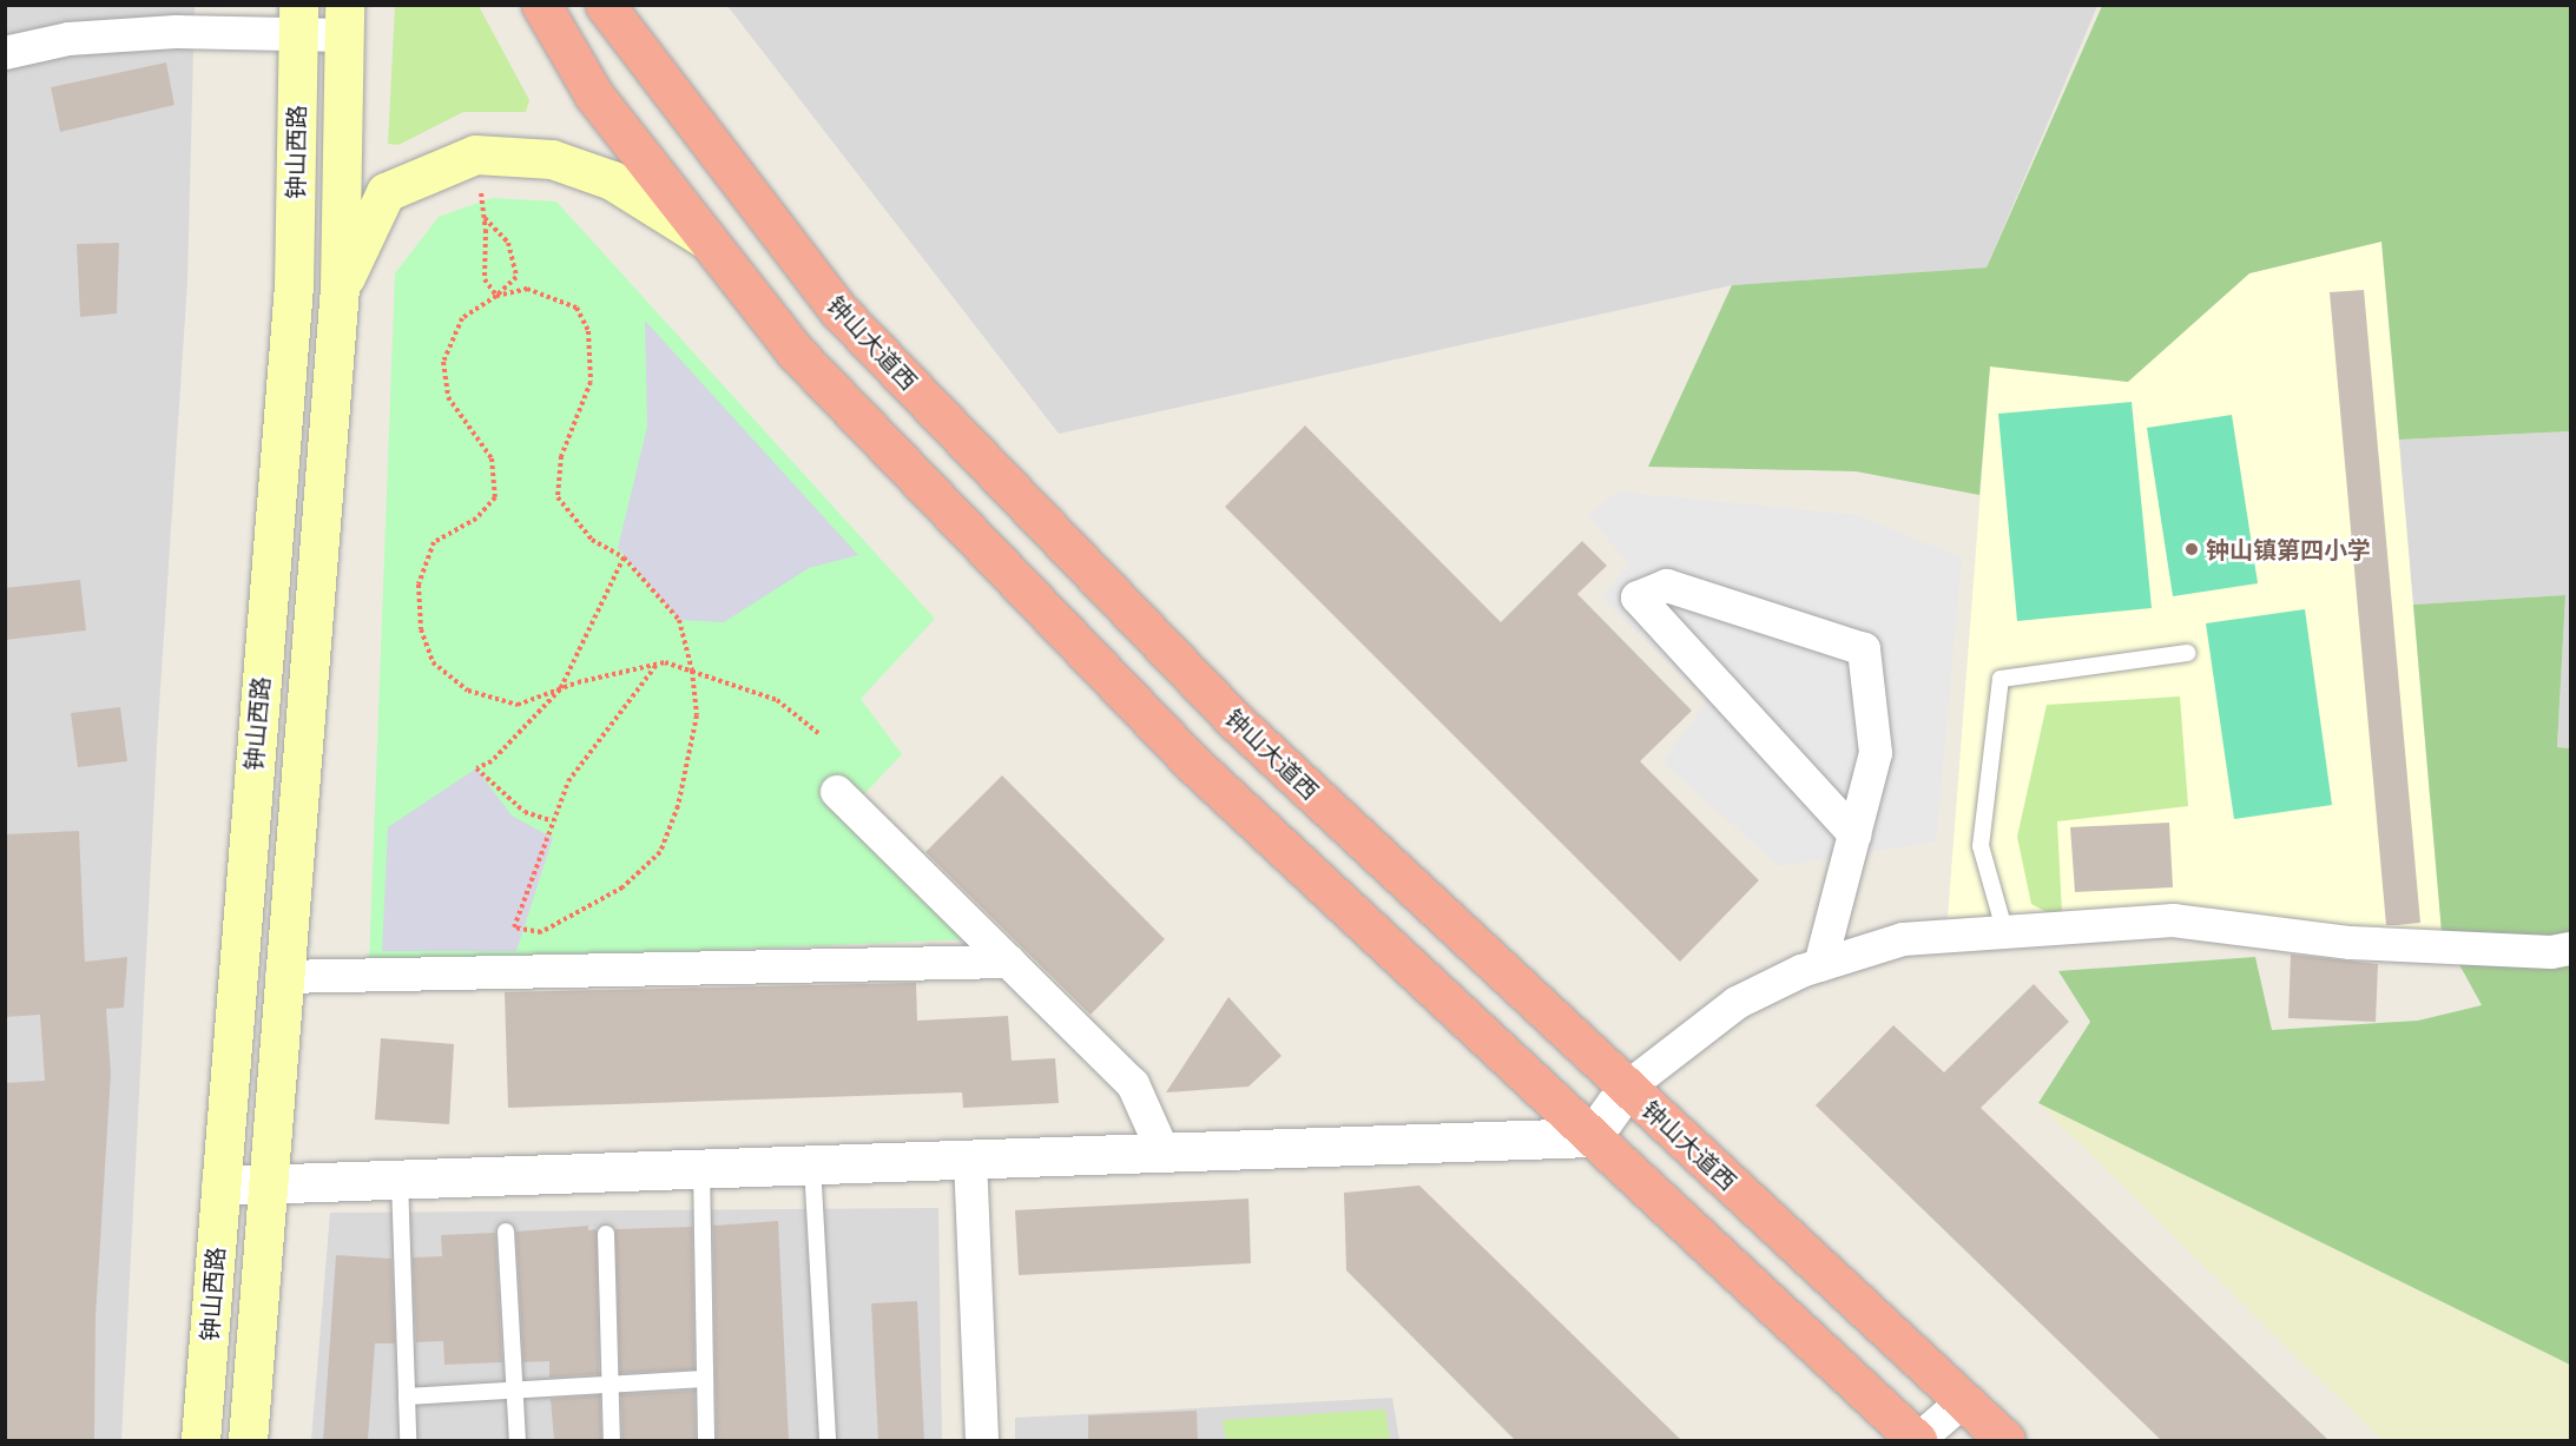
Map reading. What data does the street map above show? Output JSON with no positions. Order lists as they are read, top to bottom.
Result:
{
  "streets": {
    "highway": ["钟山大道西"],
    "main road": ["钟山西路"]
  },
  "places": ["钟山镇第四小学"]
}
